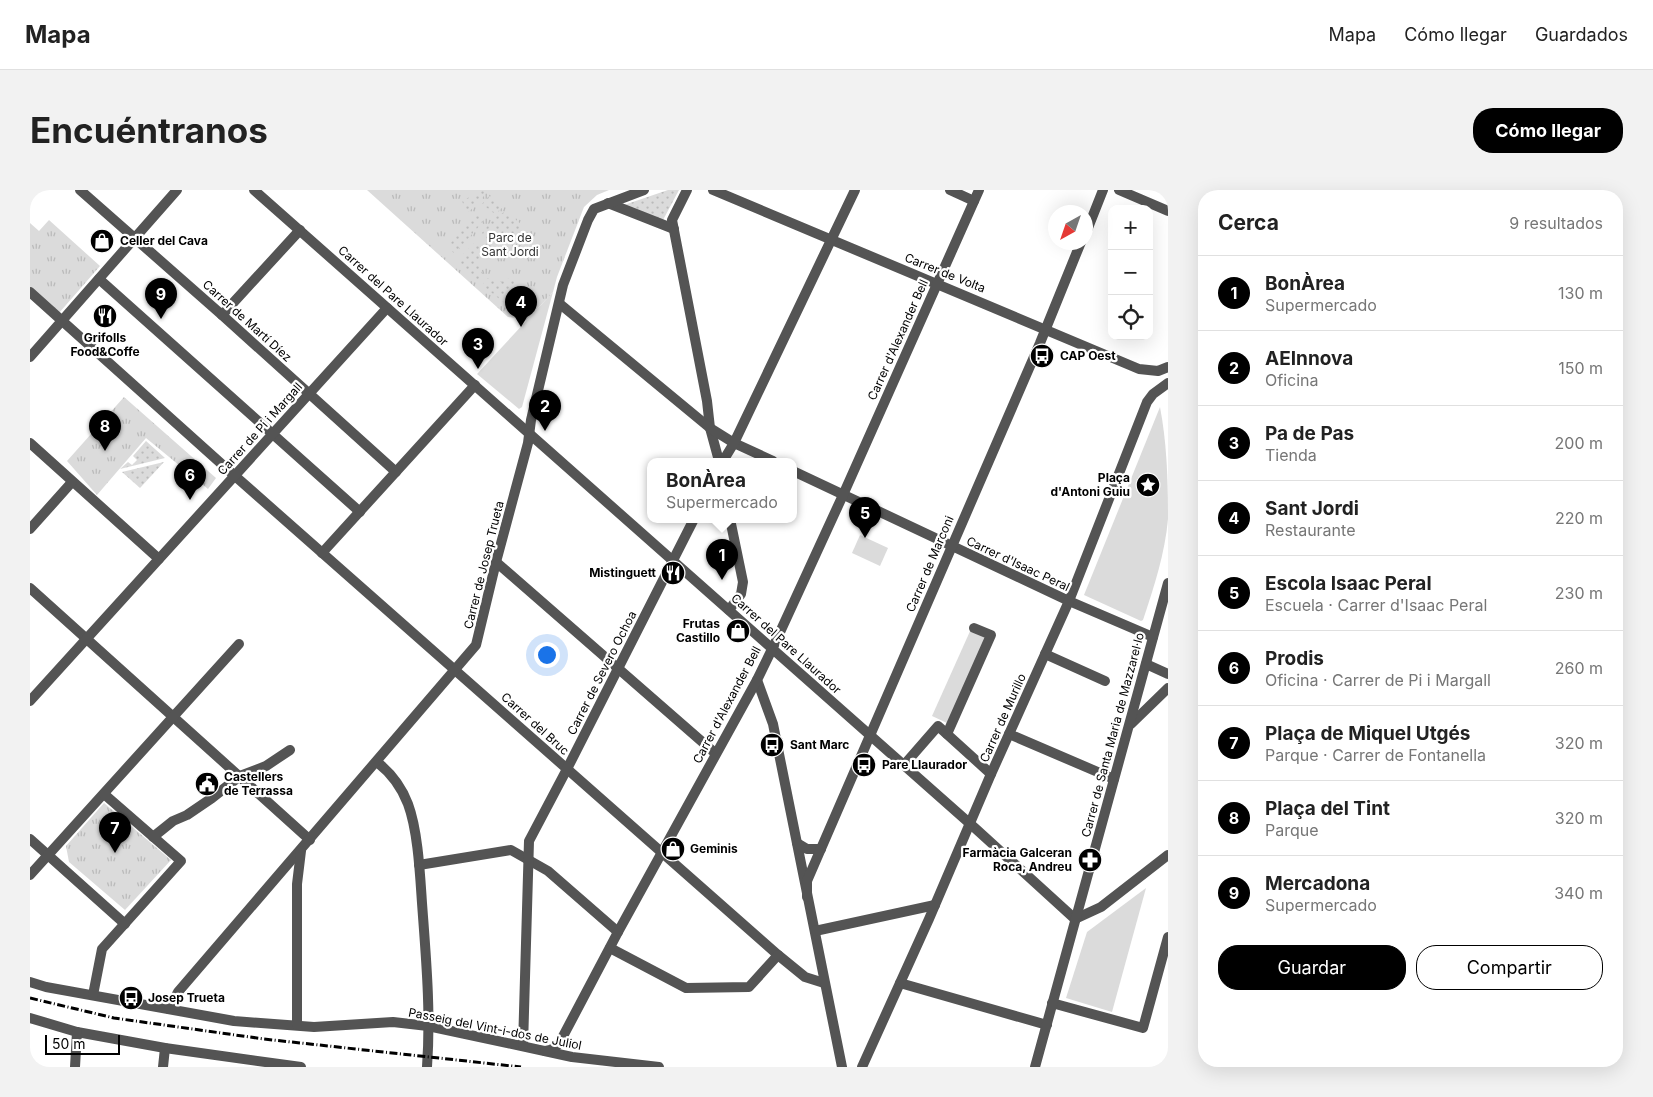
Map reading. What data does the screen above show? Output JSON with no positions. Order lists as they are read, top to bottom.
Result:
{
  "streets": {
    "street": [
      "Carrer de Volta",
      "Carrer del Pare Llaurador",
      "Carrer de Martí Díez",
      "Carrer d'Alexander Bell",
      "Carrer de Pi i Margall",
      "Carrer de Marconi",
      "Carrer d'Isaac Peral",
      "Carrer de Josep Trueta",
      "Carrer de Severo Ochoa",
      "Carrer de Murillo",
      "Carrer del Bruc",
      "Carrer de Santa Maria de Mazzarel·lo",
      "Passeig del Vint-i-dos de Juliol"
    ]
  },
  "crossings": [
    ["Carrer de Volta", "Carrer d'Alexander Bell"],
    ["Carrer de Volta", "Carrer de Marconi"],
    ["Carrer del Pare Llaurador", "Carrer d'Alexander Bell"],
    ["Carrer del Pare Llaurador", "Carrer de Pi i Margall"],
    ["Carrer del Pare Llaurador", "Carrer de Marconi"],
    ["Carrer del Pare Llaurador", "Carrer de Josep Trueta"],
    ["Carrer del Pare Llaurador", "Carrer de Severo Ochoa"],
    ["Carrer del Pare Llaurador", "Carrer de Murillo"],
    ["Carrer del Pare Llaurador", "Carrer de Santa Maria de Mazzarel·lo"],
    ["Carrer de Martí Díez", "Carrer de Pi i Margall"],
    ["Carrer d'Alexander Bell", "Carrer d'Isaac Peral"],
    ["Carrer d'Alexander Bell", "Carrer del Bruc"],
    ["Carrer d'Alexander Bell", "Passeig del Vint-i-dos de Juliol"],
    ["Carrer de Pi i Margall", "Carrer del Bruc"],
    ["Carrer de Marconi", "Carrer d'Isaac Peral"],
    ["Carrer d'Isaac Peral", "Carrer de Murillo"],
    ["Carrer d'Isaac Peral", "Carrer de Santa Maria de Mazzarel·lo"],
    ["Carrer de Josep Trueta", "Carrer del Bruc"],
    ["Carrer de Josep Trueta", "Passeig del Vint-i-dos de Juliol"],
    ["Carrer de Severo Ochoa", "Carrer del Bruc"],
    ["Carrer de Severo Ochoa", "Passeig del Vint-i-dos de Juliol"]
  ],
  "parks": ["Parc de Sant Jordi"],
  "places": {
    "shop": ["Celler del Cava", "Frutas Castillo", "Geminis"],
    "restaurant": ["Grifolls Food&Coffe", "Mistinguett"],
    "bus stop": [
      "CAP Oest",
      "Sant Marc",
      "Pare Llaurador",
      "Josep Trueta"
    ],
    "place": ["Plaça d'Antoni Guiu"],
    "public building": ["Castellers de Terrassa"],
    "pharmacy": ["Farmàcia Galceran Roca, Andreu"]
  },
  "scale_bar": "50 m",
  "north": "bottom left",
  "page": {
    "header": "Mapa",
    "nav": ["Mapa", "Cómo llegar", "Guardados"],
    "buttons": [
      "Cómo llegar",
      ["Guardar", "Compartir"]
    ],
    "title": "Encuéntranos",
    "heading": ["Cerca", "9 resultados"],
    "map_buttons": ["+", "−"],
    "list": [
      {
        "mark": "1",
        "name": "BonÀrea",
        "note": "Supermercado",
        "value": "130 m"
      },
      {
        "mark": "2",
        "name": "AEInnova",
        "note": "Oficina",
        "value": "150 m"
      },
      {
        "mark": "3",
        "name": "Pa de Pas",
        "note": "Tienda",
        "value": "200 m"
      },
      {
        "mark": "4",
        "name": "Sant Jordi",
        "note": "Restaurante",
        "value": "220 m"
      },
      {
        "mark": "5",
        "name": "Escola Isaac Peral",
        "note": "Escuela · Carrer d'Isaac Peral",
        "value": "230 m"
      },
      {
        "mark": "6",
        "name": "Prodis",
        "note": "Oficina · Carrer de Pi i Margall",
        "value": "260 m"
      },
      {
        "mark": "7",
        "name": "Plaça de Miquel Utgés",
        "note": "Parque · Carrer de Fontanella",
        "value": "320 m"
      },
      {
        "mark": "8",
        "name": "Plaça del Tint",
        "note": "Parque",
        "value": "320 m"
      },
      {
        "mark": "9",
        "name": "Mercadona",
        "note": "Supermercado",
        "value": "340 m"
      }
    ],
    "pins": [
      "9",
      "4",
      "3",
      "2",
      "8",
      "6",
      "5",
      "1",
      "7"
    ],
    "popup": ["BonÀrea", "Supermercado"],
    "scale": "50 m"
  }
}
